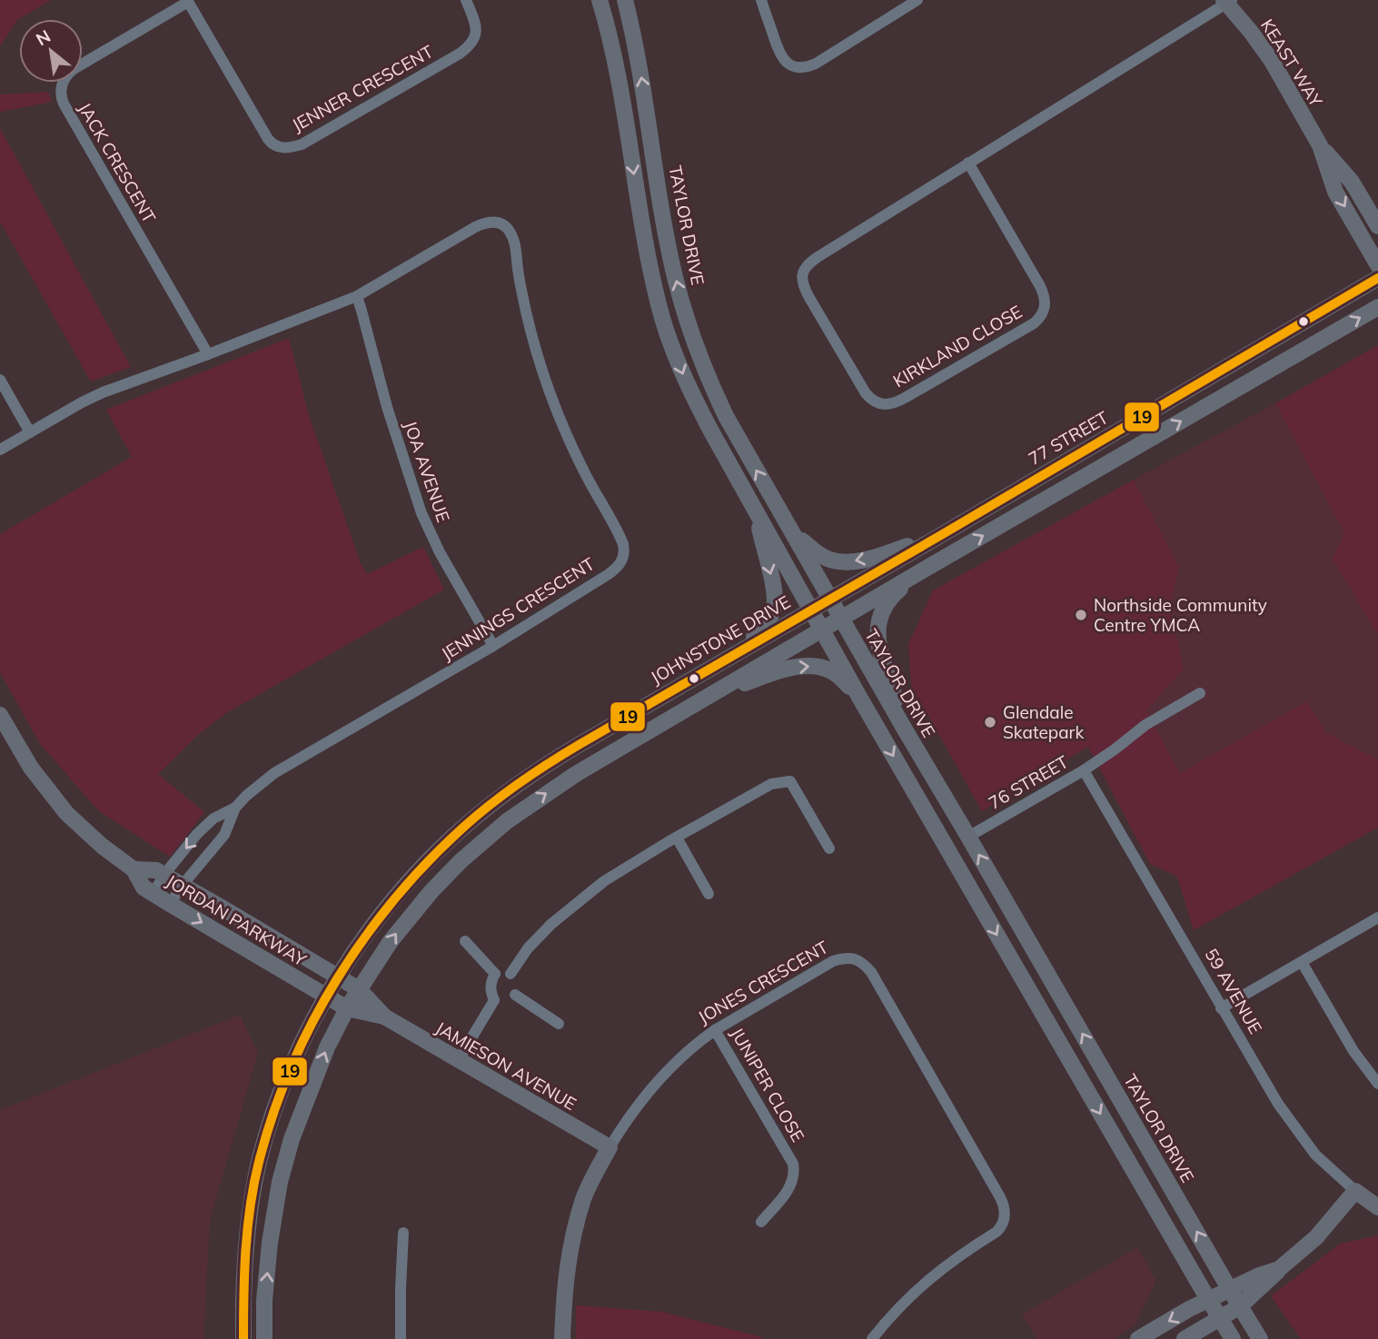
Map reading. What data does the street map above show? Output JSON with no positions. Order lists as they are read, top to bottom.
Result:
{
  "streets": {
    "main road": [
      "KEAST WAY",
      "TAYLOR DRIVE",
      "77 STREET",
      "JOHNSTONE DRIVE",
      "JORDAN PARKWAY",
      "JONES CRESCENT",
      "59 AVENUE",
      "JAMIESON AVENUE"
    ],
    "street": [
      "JENNER CRESCENT",
      "JACK CRESCENT",
      "KIRKLAND CLOSE",
      "JOA AVENUE",
      "JENNINGS CRESCENT",
      "76 STREET",
      "JUNIPER CLOSE"
    ]
  },
  "crossings": [
    ["KEAST WAY", "KIRKLAND CLOSE"],
    ["JENNER CRESCENT", "JACK CRESCENT"],
    ["JACK CRESCENT", "JENNINGS CRESCENT"],
    ["TAYLOR DRIVE", "77 STREET"],
    ["TAYLOR DRIVE", "76 STREET"],
    ["77 STREET", "JOHNSTONE DRIVE"],
    ["JOA AVENUE", "JENNINGS CRESCENT"],
    ["JENNINGS CRESCENT", "JORDAN PARKWAY"],
    ["JOHNSTONE DRIVE", "JORDAN PARKWAY"],
    ["76 STREET", "59 AVENUE"],
    ["JORDAN PARKWAY", "JAMIESON AVENUE"],
    ["JONES CRESCENT", "JAMIESON AVENUE"],
    ["JONES CRESCENT", "JUNIPER CLOSE"]
  ],
  "places": ["Northside Community Centre YMCA", "Glendale Skatepark"],
  "lines": ["transit line 19"],
  "north": "top left"
}
